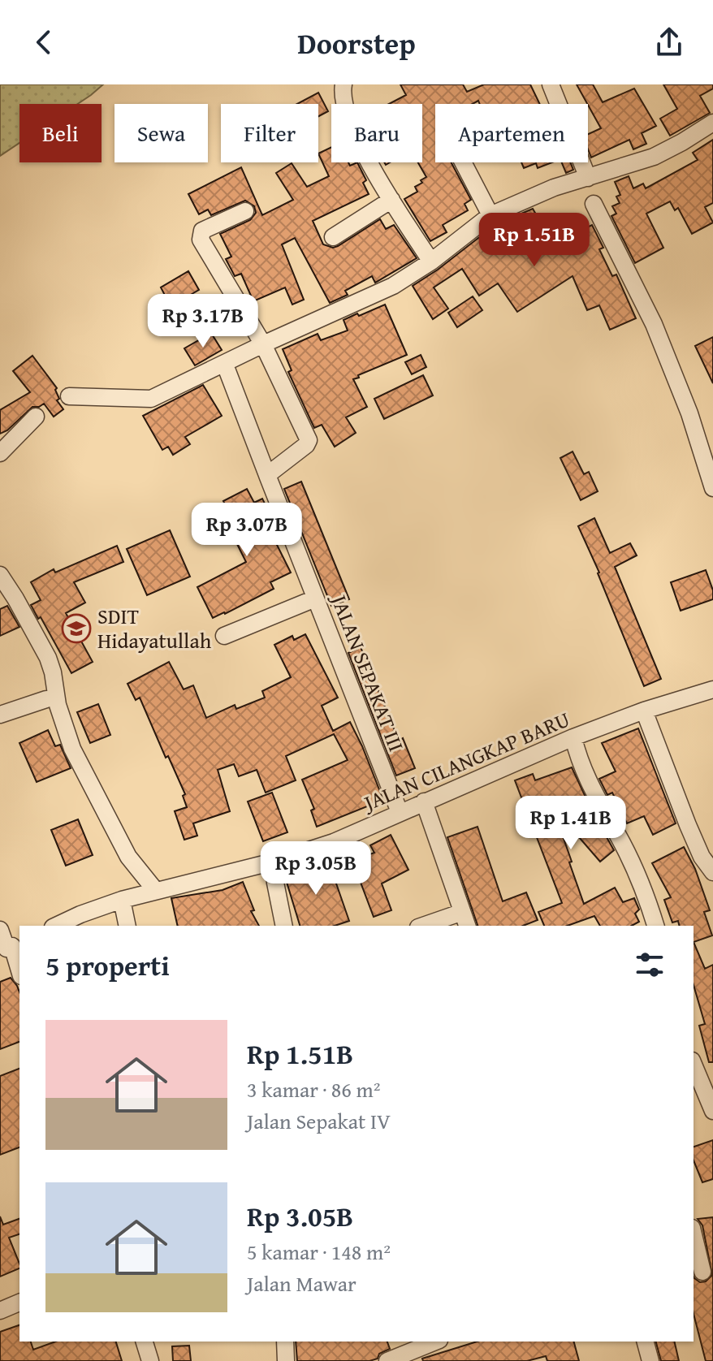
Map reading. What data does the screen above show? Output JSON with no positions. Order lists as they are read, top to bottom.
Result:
{
  "streets": {
    "street": ["JALAN SEPAKAT III", "JALAN CILANGKAP BARU"]
  },
  "crossings": [
    ["JALAN SEPAKAT III", "JALAN CILANGKAP BARU"]
  ],
  "places": {
    "school or university": ["SDIT Hidayatullah"]
  },
  "page": {
    "header": "Doorstep",
    "chip": [
      "Beli",
      "Sewa",
      "Filter",
      "Baru",
      "Apartemen"
    ],
    "price": [
      "Rp 1.51B",
      "Rp 3.17B",
      "Rp 3.07B",
      "Rp 1.41B",
      "Rp 3.05B"
    ],
    "heading": "5 properti",
    "list": [
      {
        "name": "Rp 1.51B",
        "note": "3 kamar · 86 m² · Jalan Sepakat IV"
      },
      {
        "name": "Rp 3.05B",
        "note": "5 kamar · 148 m² · Jalan Mawar"
      }
    ]
  }
}
